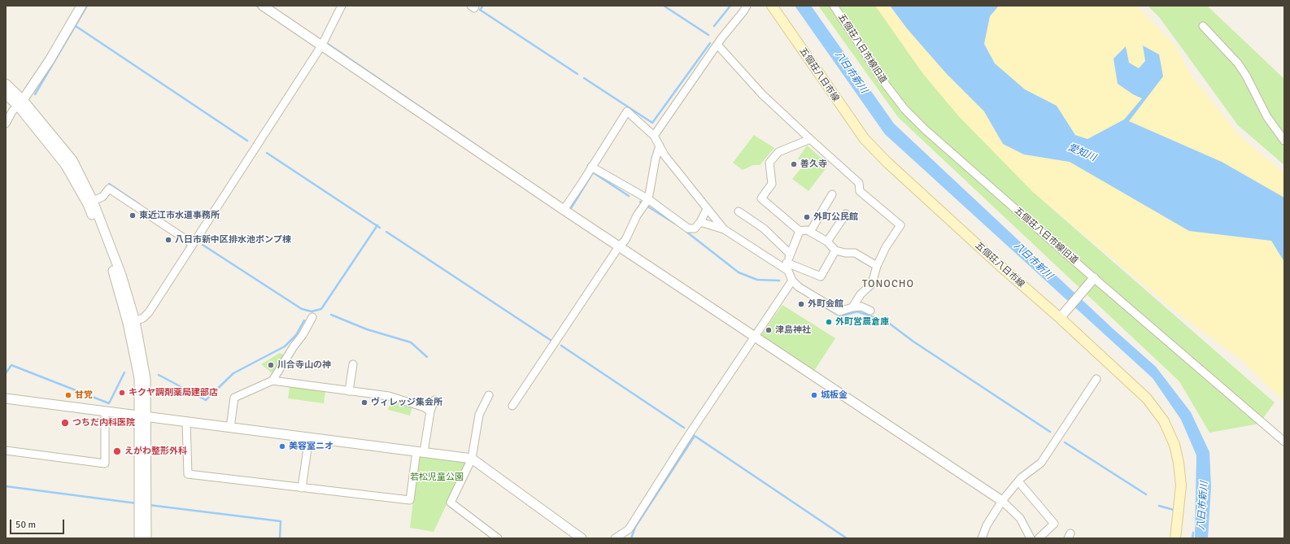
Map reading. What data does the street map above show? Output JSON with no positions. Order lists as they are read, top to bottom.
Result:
{
  "streets": {
    "main road": ["五個荘八日市線"],
    "street": ["五個荘八日市線旧道"]
  },
  "districts": ["TONOCHO"],
  "water": ["八日市新川", "愛知川"],
  "parks": ["若松児童公園"],
  "places": [
    "善久寺",
    "東近江市水道事務所",
    "外町公民館",
    "八日市新中区排水池ポンプ棟",
    "外町会館",
    "外町営農倉庫",
    "津島神社",
    "川合寺山の神",
    "キクヤ調剤薬局建部店",
    "甘党",
    "城板金",
    "ヴィレッジ集会所",
    "つちだ内科医院",
    "美容室ニオ",
    "えがわ整形外科"
  ],
  "scale_bar": "50 m"
}
